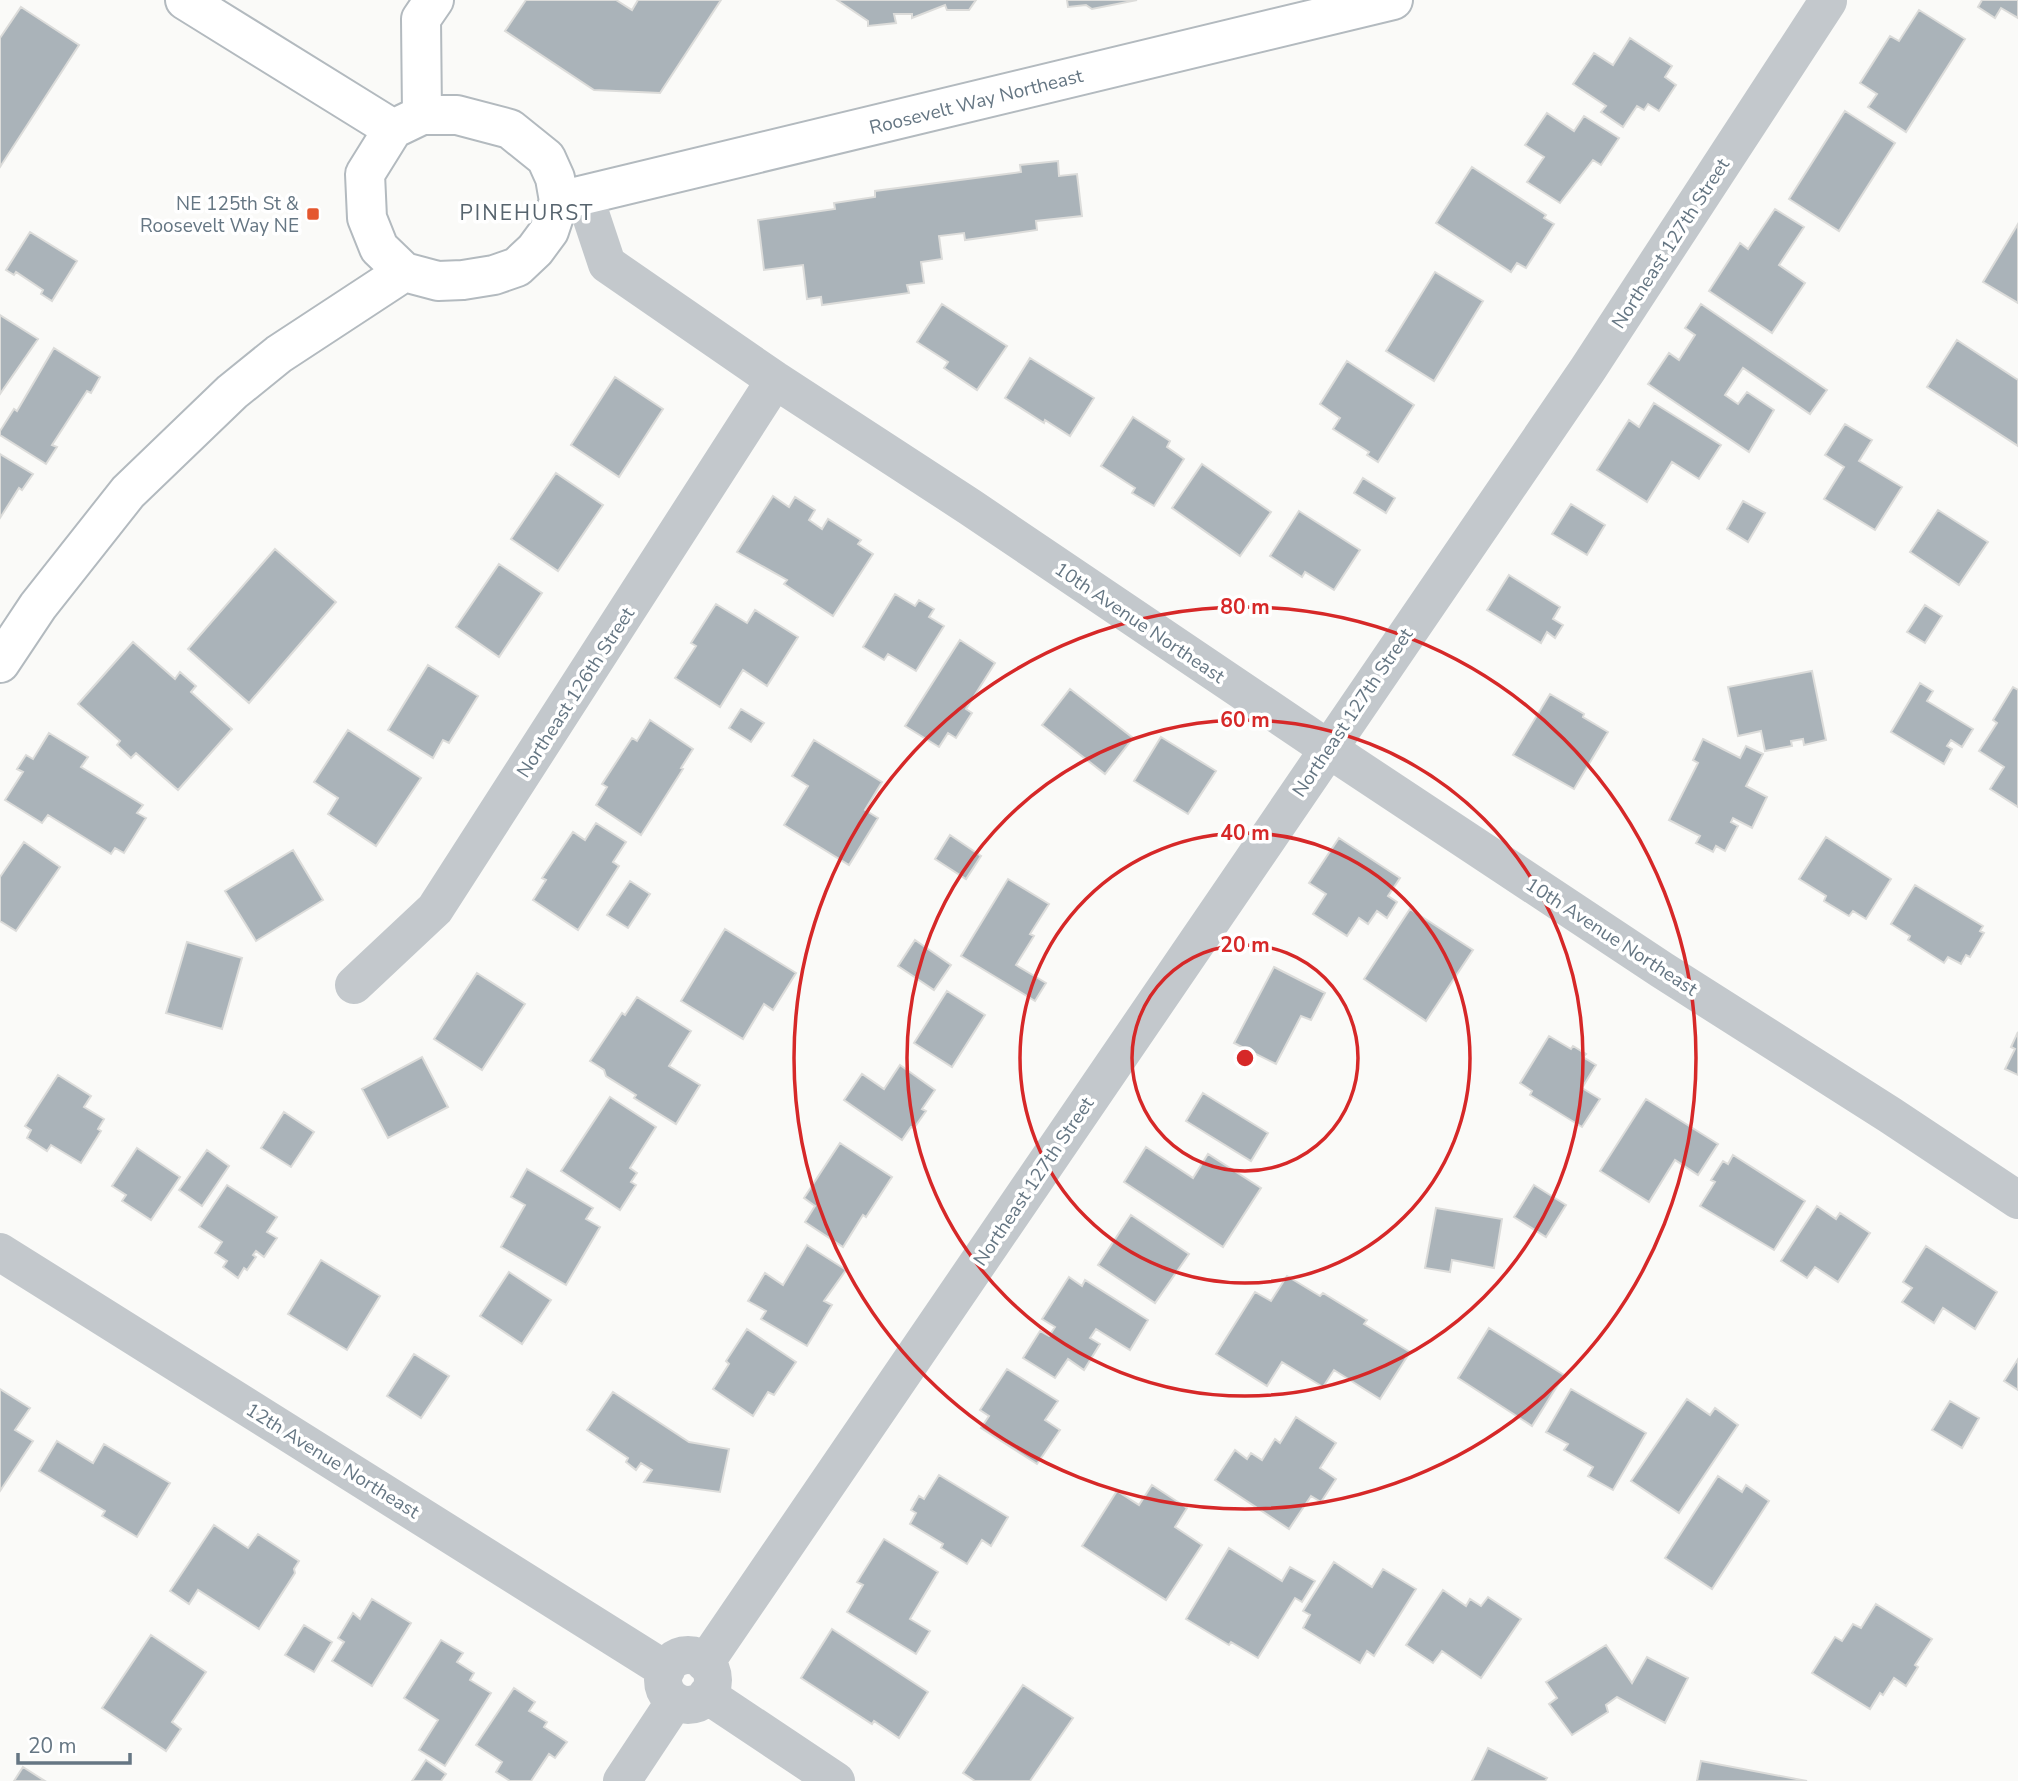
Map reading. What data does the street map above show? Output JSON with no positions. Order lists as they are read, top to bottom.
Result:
{
  "streets": {
    "main road": ["Roosevelt Way Northeast"],
    "street": [
      "Northeast 127th Street",
      "10th Avenue Northeast",
      "Northeast 126th Street",
      "12th Avenue Northeast"
    ]
  },
  "crossings": [
    ["Roosevelt Way Northeast", "10th Avenue Northeast"],
    ["Northeast 127th Street", "10th Avenue Northeast"],
    ["Northeast 127th Street", "12th Avenue Northeast"],
    ["10th Avenue Northeast", "Northeast 126th Street"]
  ],
  "districts": ["PINEHURST"],
  "places": {
    "transit": ["NE 125th St & Roosevelt Way NE"]
  },
  "scale_bar": "20 m",
  "rings": [
    "80 m",
    "60 m",
    "40 m",
    "20 m"
  ]
}
